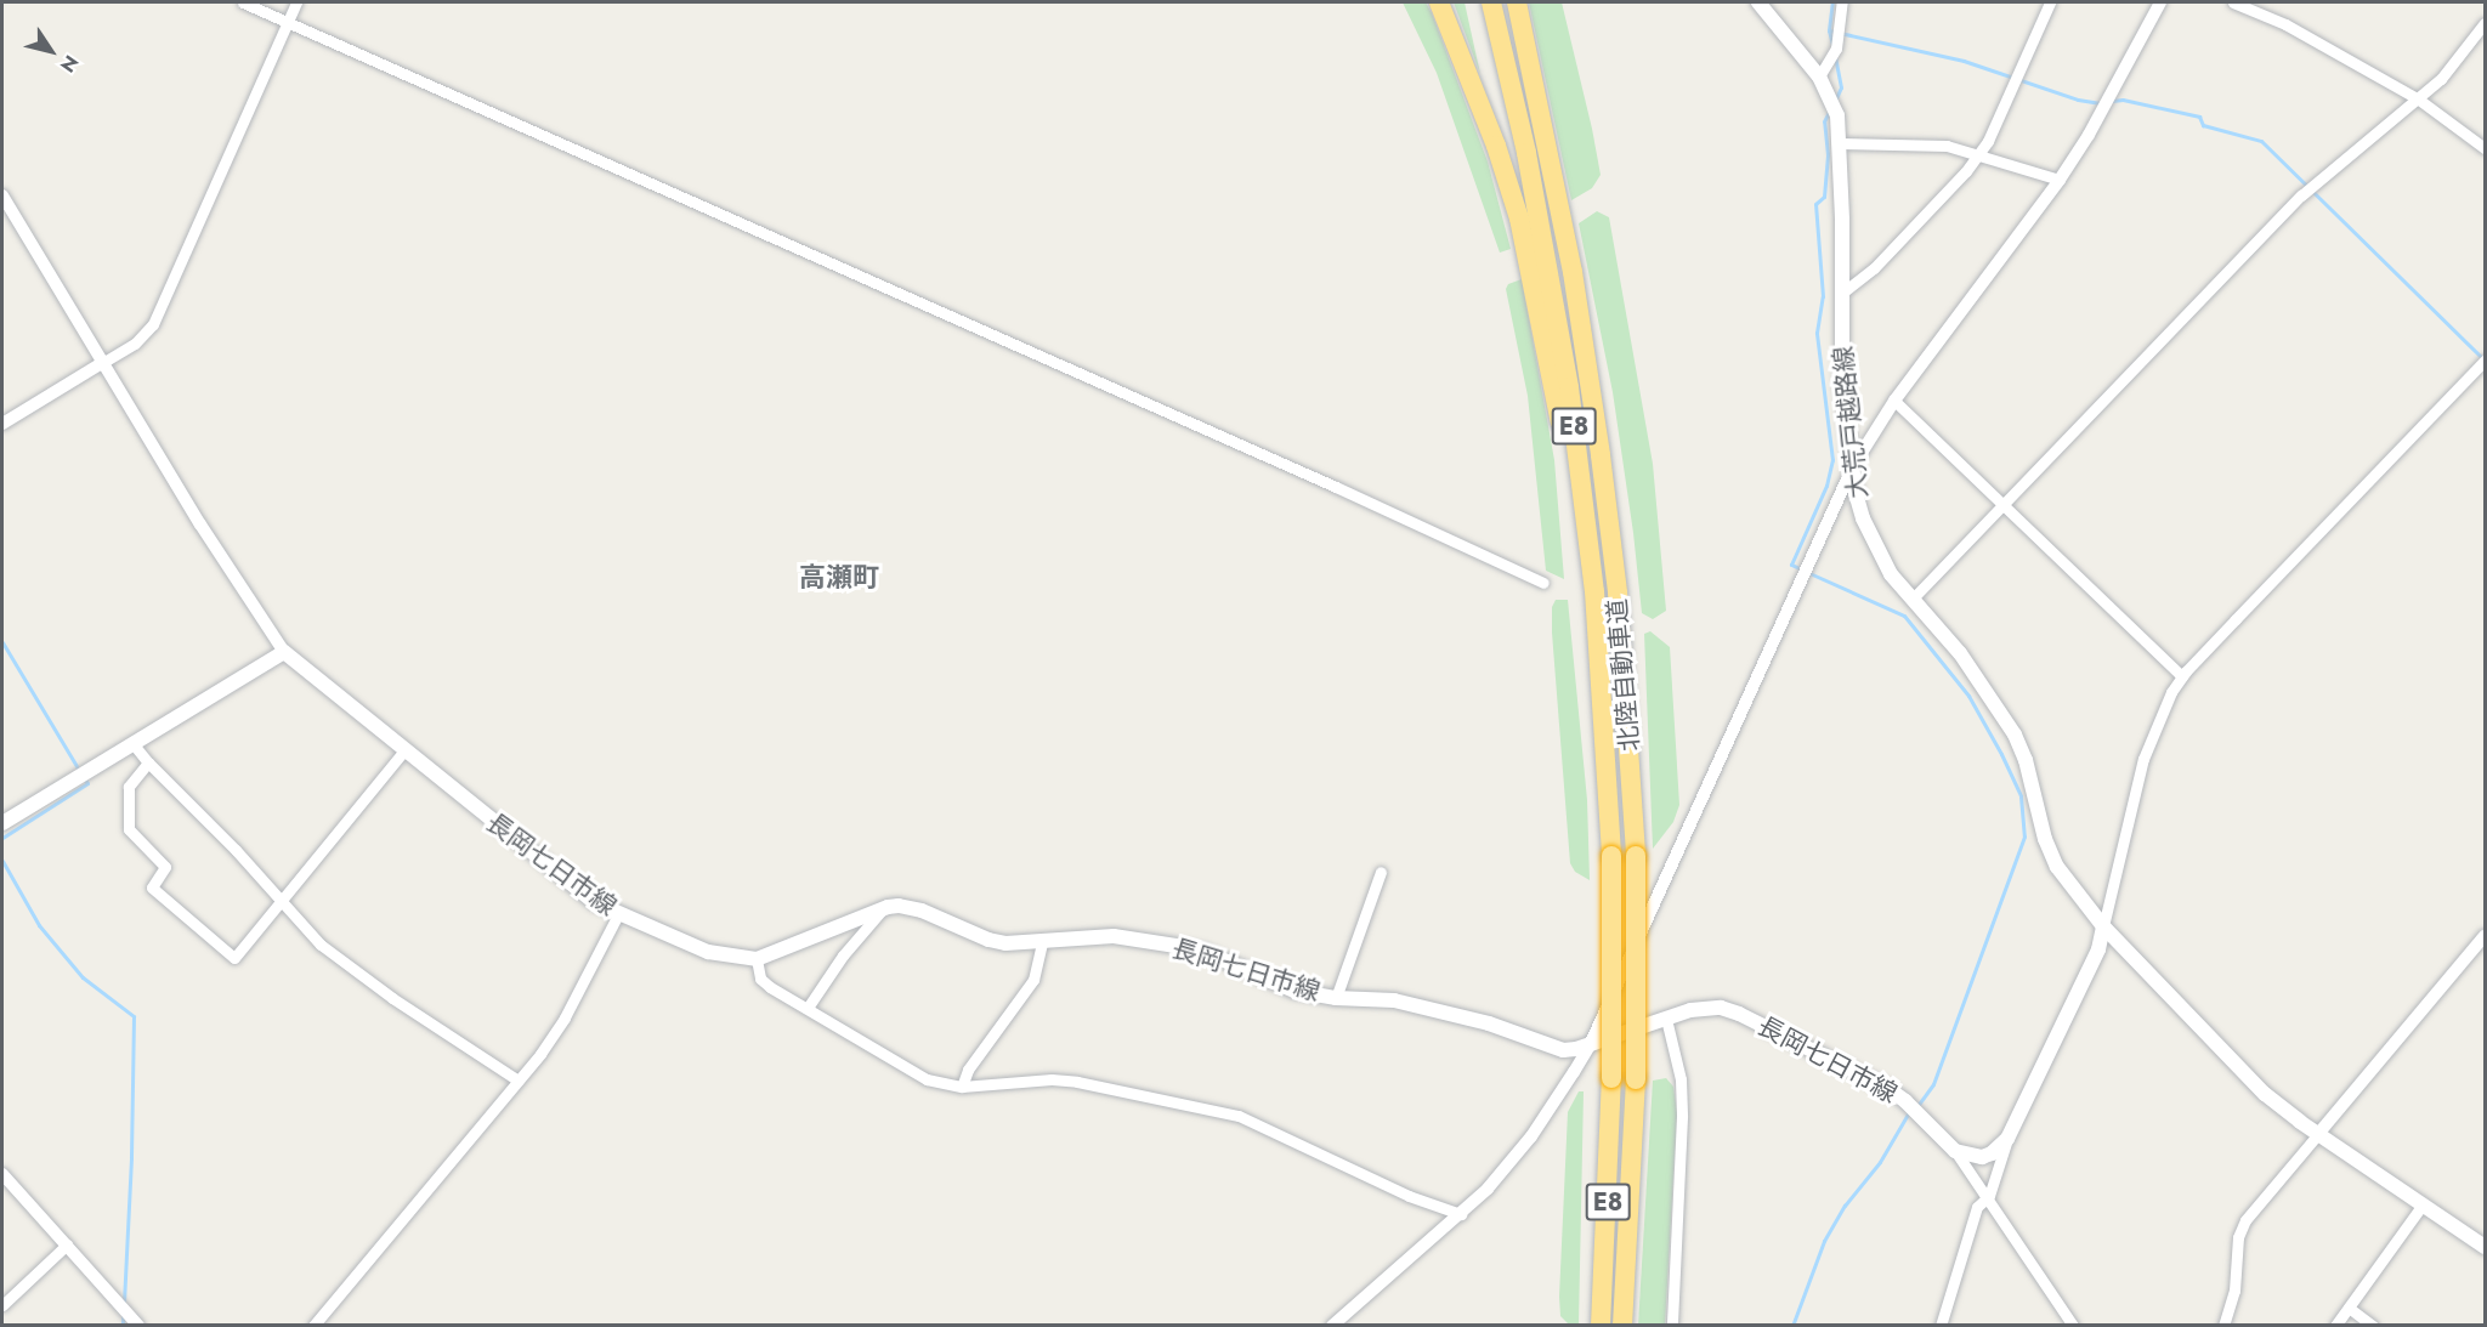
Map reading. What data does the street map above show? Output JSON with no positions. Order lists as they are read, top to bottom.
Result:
{
  "streets": {
    "highway": ["E8", "北陸自動車道"],
    "main road": ["大荒戸越路線", "長岡七日市線"]
  },
  "districts": ["高瀬町"],
  "north": "bottom right"
}
